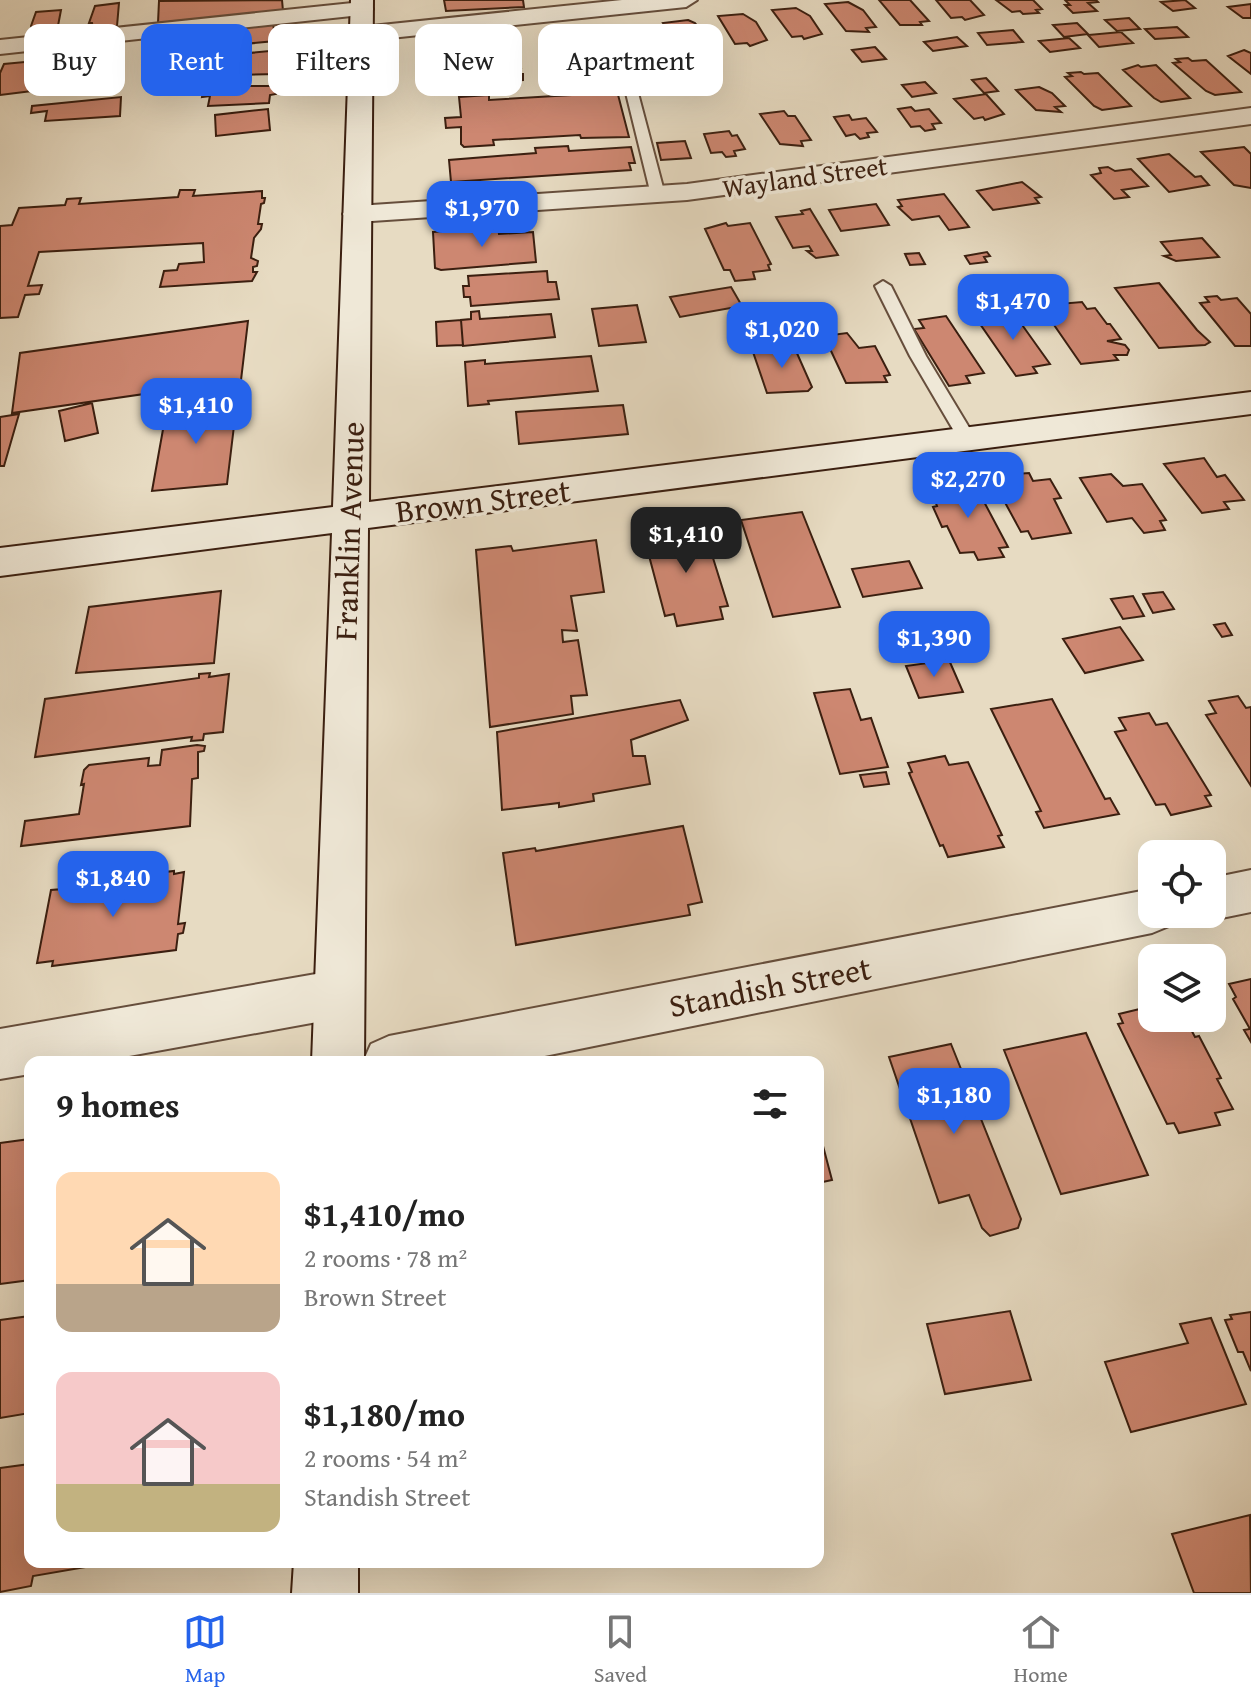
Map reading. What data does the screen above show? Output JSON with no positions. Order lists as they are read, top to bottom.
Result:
{
  "streets": {
    "street": [
      "Wayland Street",
      "Brown Street",
      "Franklin Avenue",
      "Standish Street"
    ]
  },
  "crossings": [
    ["Wayland Street", "Franklin Avenue"],
    ["Brown Street", "Franklin Avenue"]
  ],
  "page": {
    "chip": [
      "Buy",
      "Rent",
      "Filters",
      "New",
      "Apartment"
    ],
    "price": [
      "$1,970",
      "$1,470",
      "$1,020",
      "$1,410",
      "$2,270",
      "$1,410",
      "$1,390",
      "$1,840",
      "$1,180"
    ],
    "heading": "9 homes",
    "list": [
      {
        "name": "$1,410/mo",
        "note": "2 rooms · 78 m² · Brown Street"
      },
      {
        "name": "$1,180/mo",
        "note": "2 rooms · 54 m² · Standish Street"
      }
    ],
    "tabs": ["Map", "Saved", "Home"]
  }
}
